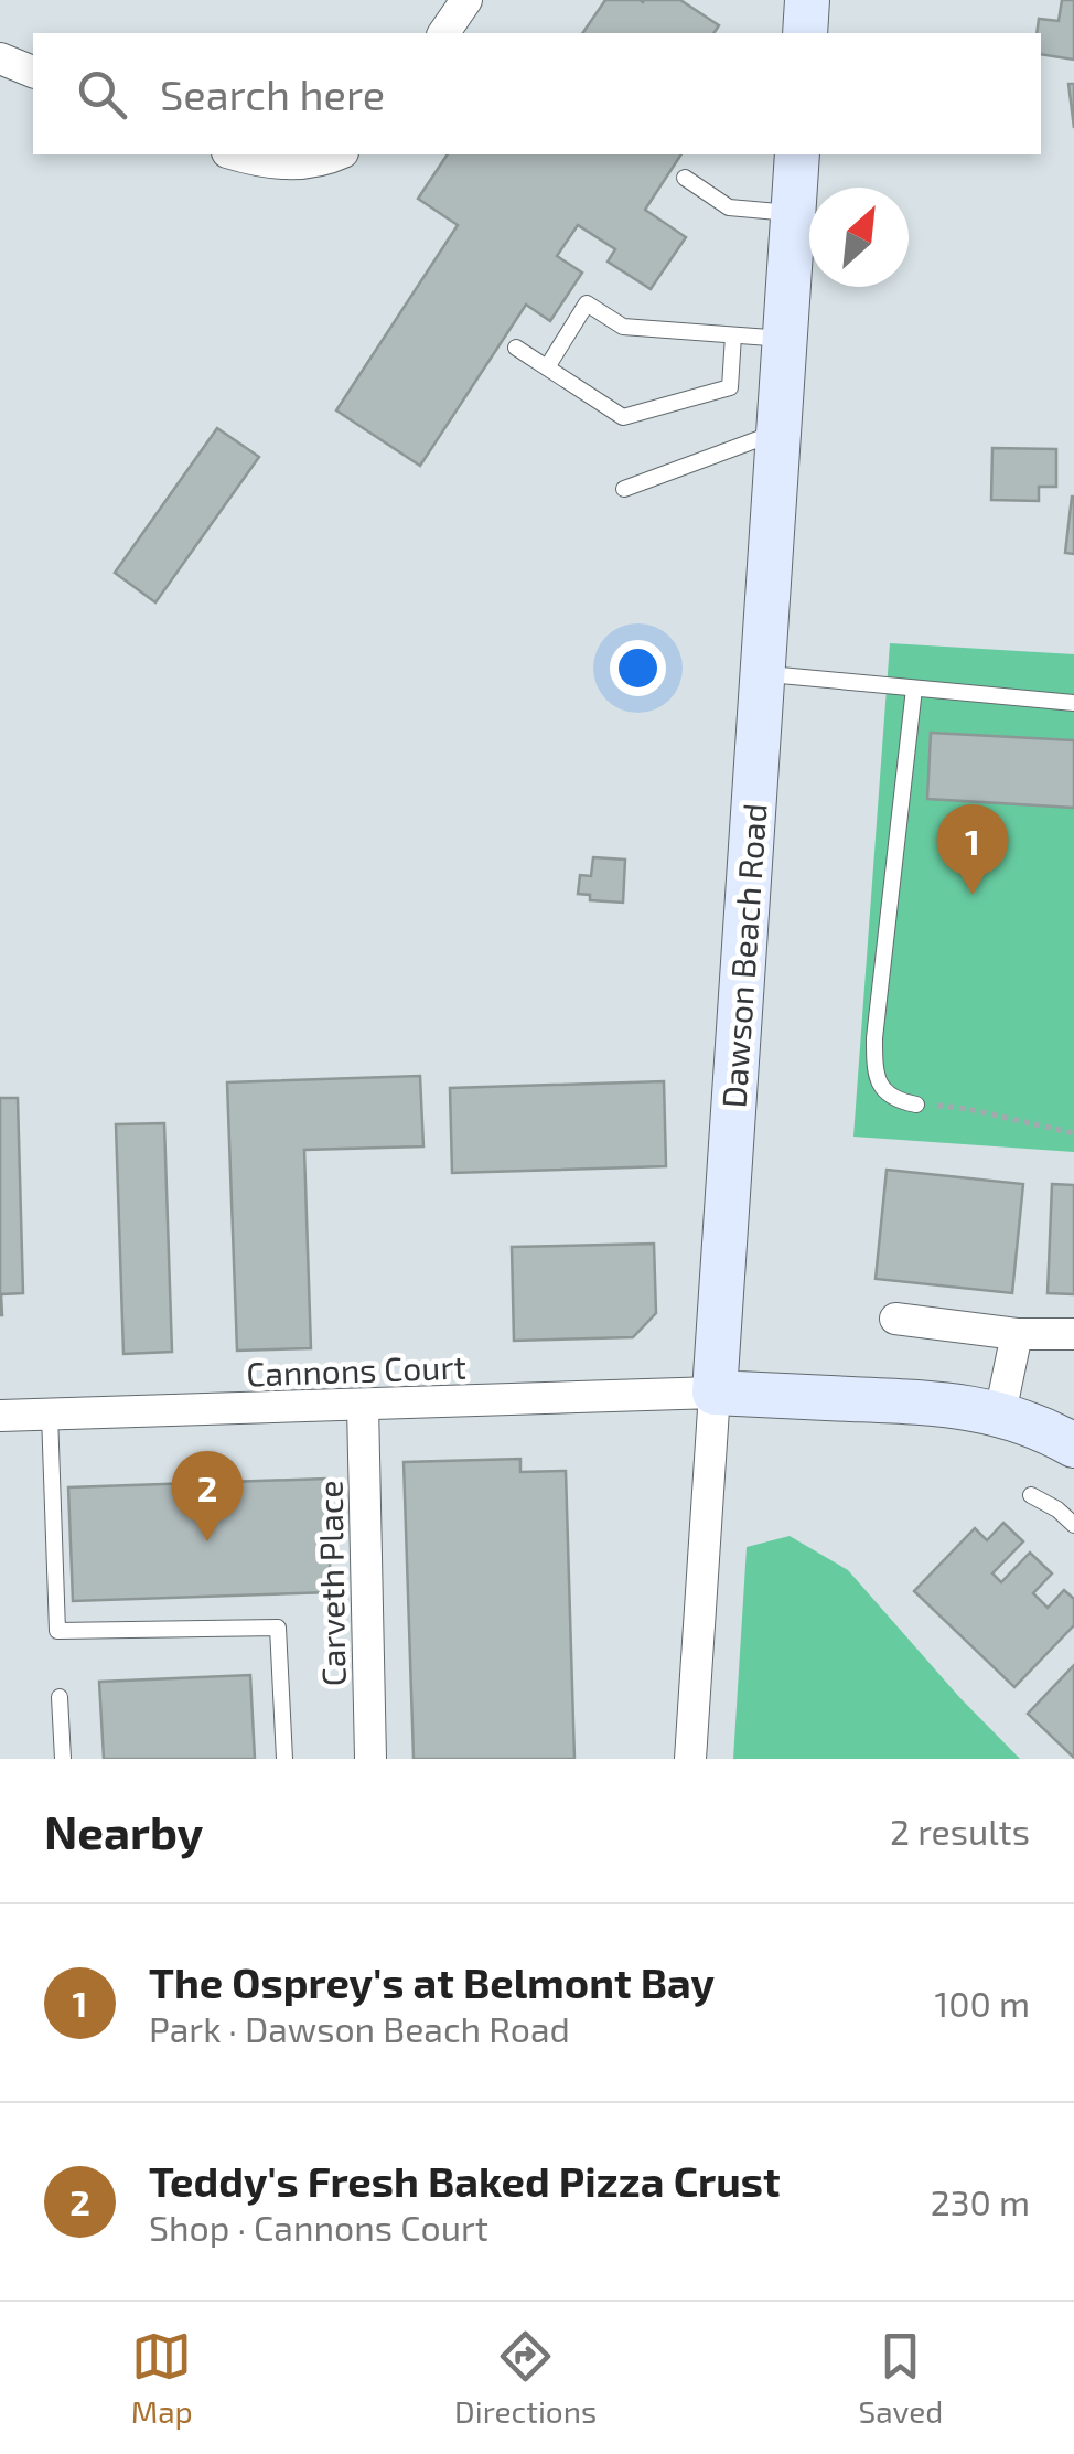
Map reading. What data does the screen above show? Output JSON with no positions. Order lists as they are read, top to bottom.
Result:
{
  "streets": {
    "street": ["Dawson Beach Road", "Cannons Court", "Carveth Place"]
  },
  "crossings": [
    ["Dawson Beach Road", "Cannons Court"],
    ["Cannons Court", "Carveth Place"]
  ],
  "north": "top right",
  "page": {
    "search": "Search here",
    "pins": ["1", "2"],
    "heading": ["Nearby", "2 results"],
    "list": [
      {
        "mark": "1",
        "name": "The Osprey's at Belmont Bay",
        "note": "Park · Dawson Beach Road",
        "value": "100 m"
      },
      {
        "mark": "2",
        "name": "Teddy's Fresh Baked Pizza Crust",
        "note": "Shop · Cannons Court",
        "value": "230 m"
      }
    ],
    "nav": ["Map", "Directions", "Saved"]
  }
}
